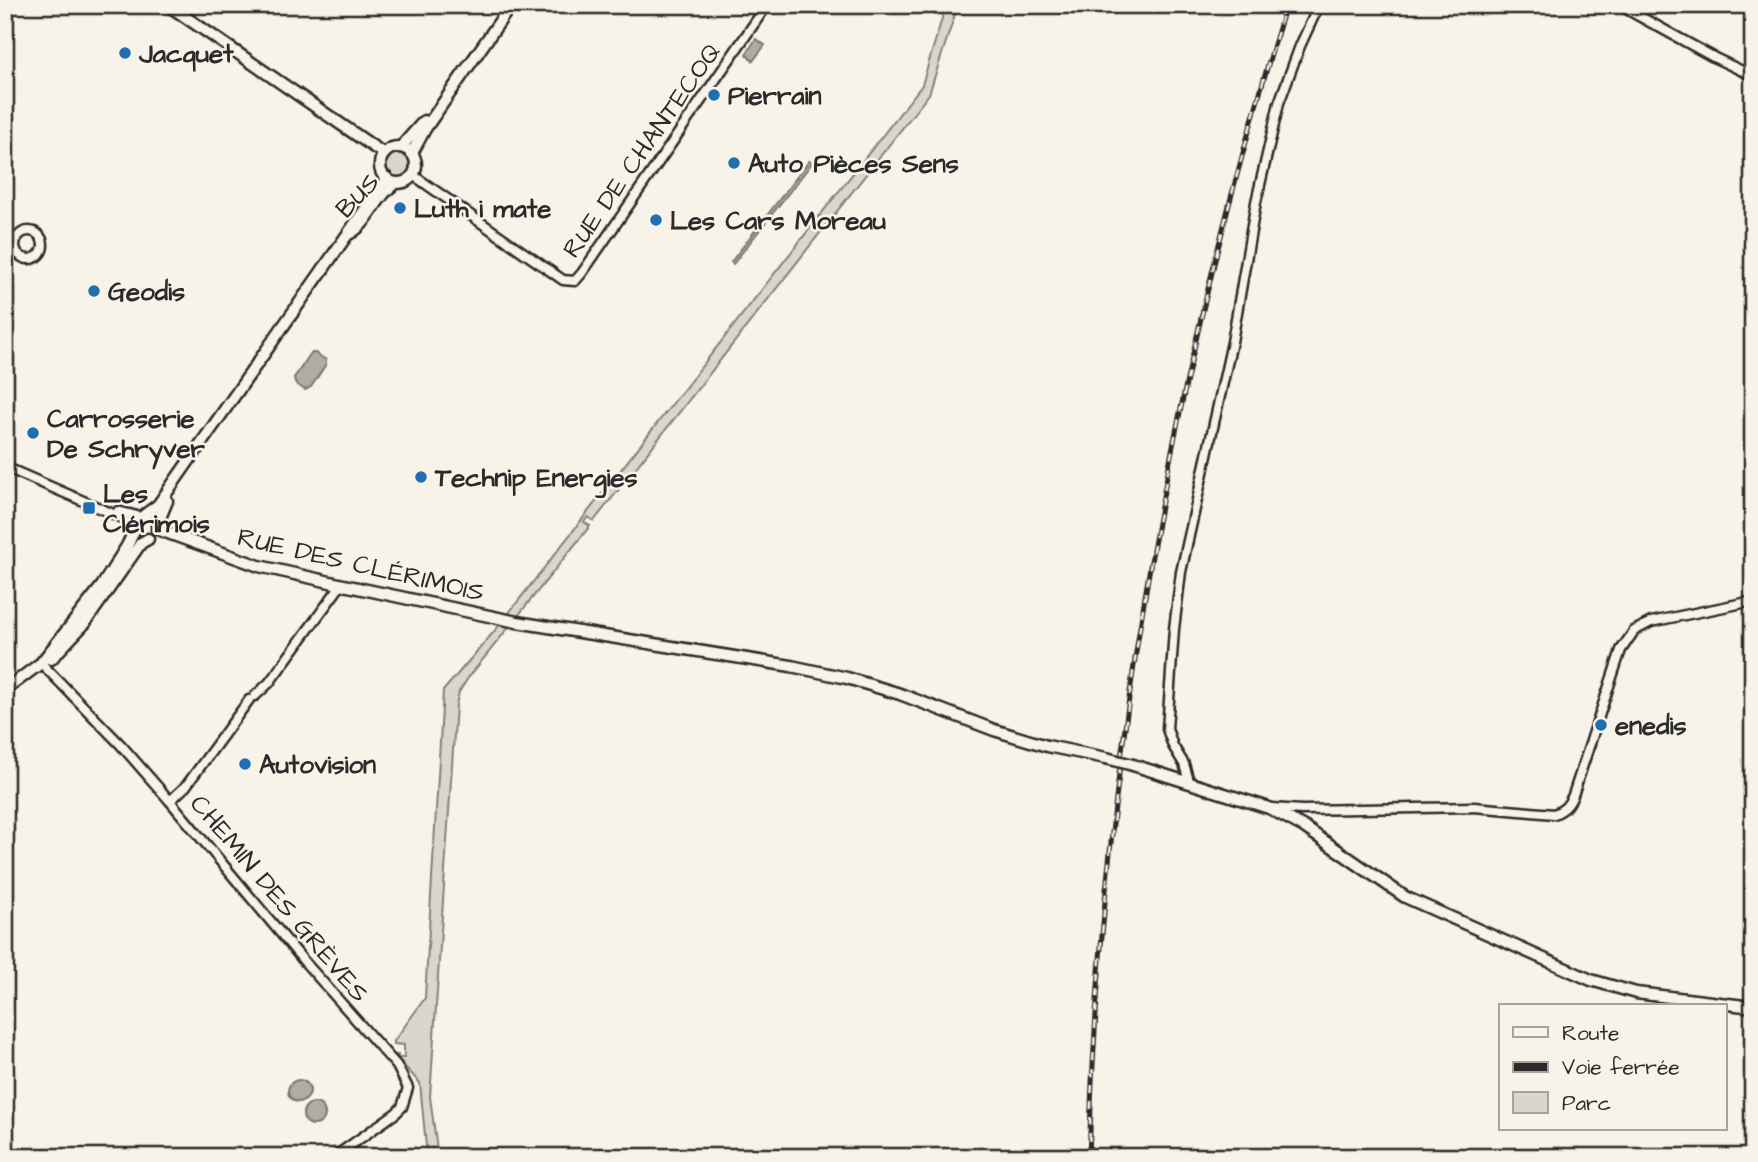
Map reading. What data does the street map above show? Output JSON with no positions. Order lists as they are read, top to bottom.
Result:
{
  "streets": {
    "street": [
      "RUE DE CHANTECOQ",
      "BUS",
      "RUE DES CLÉRIMOIS",
      "CHEMIN DES GRÈVES"
    ]
  },
  "crossings": [
    ["RUE DE CHANTECOQ", "BUS"]
  ],
  "places": {
    "other": [
      "Jacquet",
      "Pierrain",
      "Auto Pièces Sens",
      "Luth i mate",
      "Les Cars Moreau",
      "Geodis",
      "Carrosserie De Schryver",
      "Technip Energies",
      "enedis",
      "Autovision"
    ],
    "transit": ["Les Clérimois"]
  },
  "legend": ["Route", "Voie ferrée", "Parc"]
}
